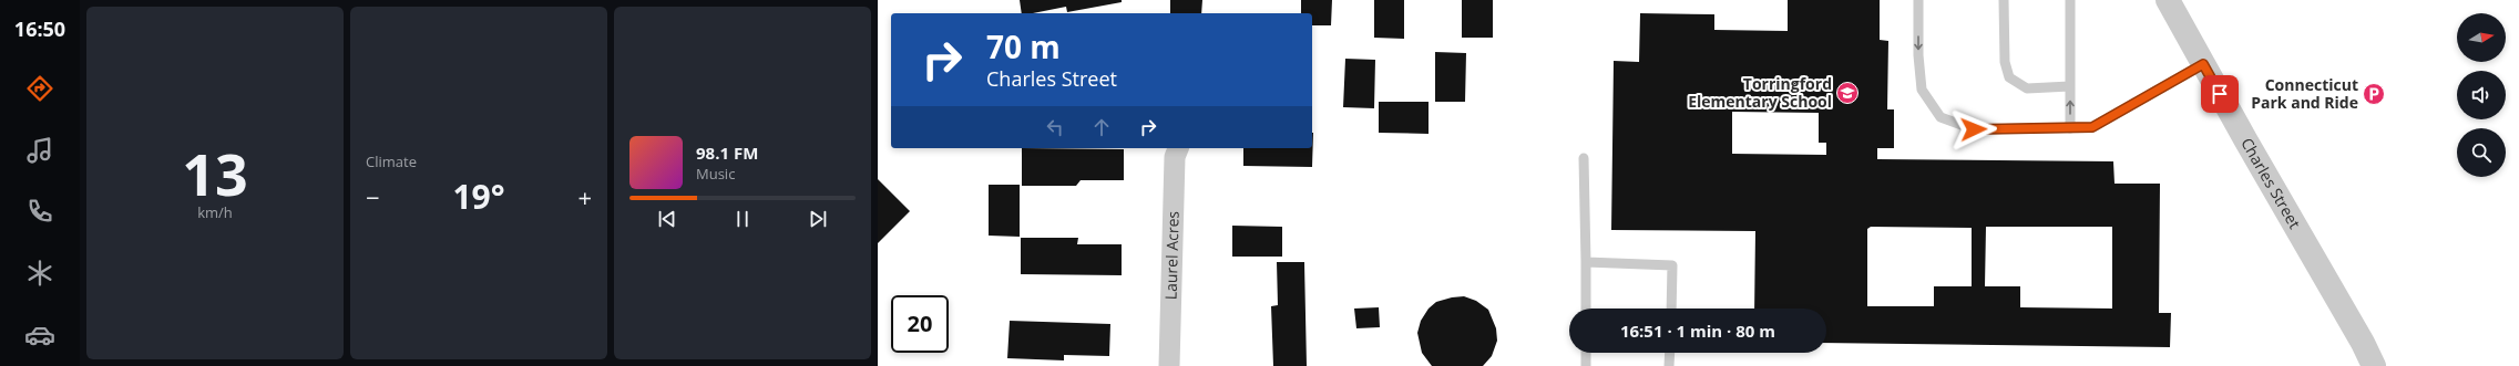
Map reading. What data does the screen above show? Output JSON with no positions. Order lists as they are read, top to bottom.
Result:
{
  "streets": {
    "street": ["Charles Street", "Laurel Acres"]
  },
  "places": {
    "school or university": ["Torringford Elementary School"],
    "parking": ["Connecticut Park and Ride"]
  },
  "north": "right",
  "page": {
    "tabs": "16:50",
    "tile": [
      ["13", "km/h"],
      "Climate"
    ],
    "turn": ["70 m", "Charles Street"],
    "song": ["98.1 FM", "Music"],
    "heat": ["−", "19°", "+"],
    "limit": "20",
    "trip": "16:51 · 1 min · 80 m"
  }
}
